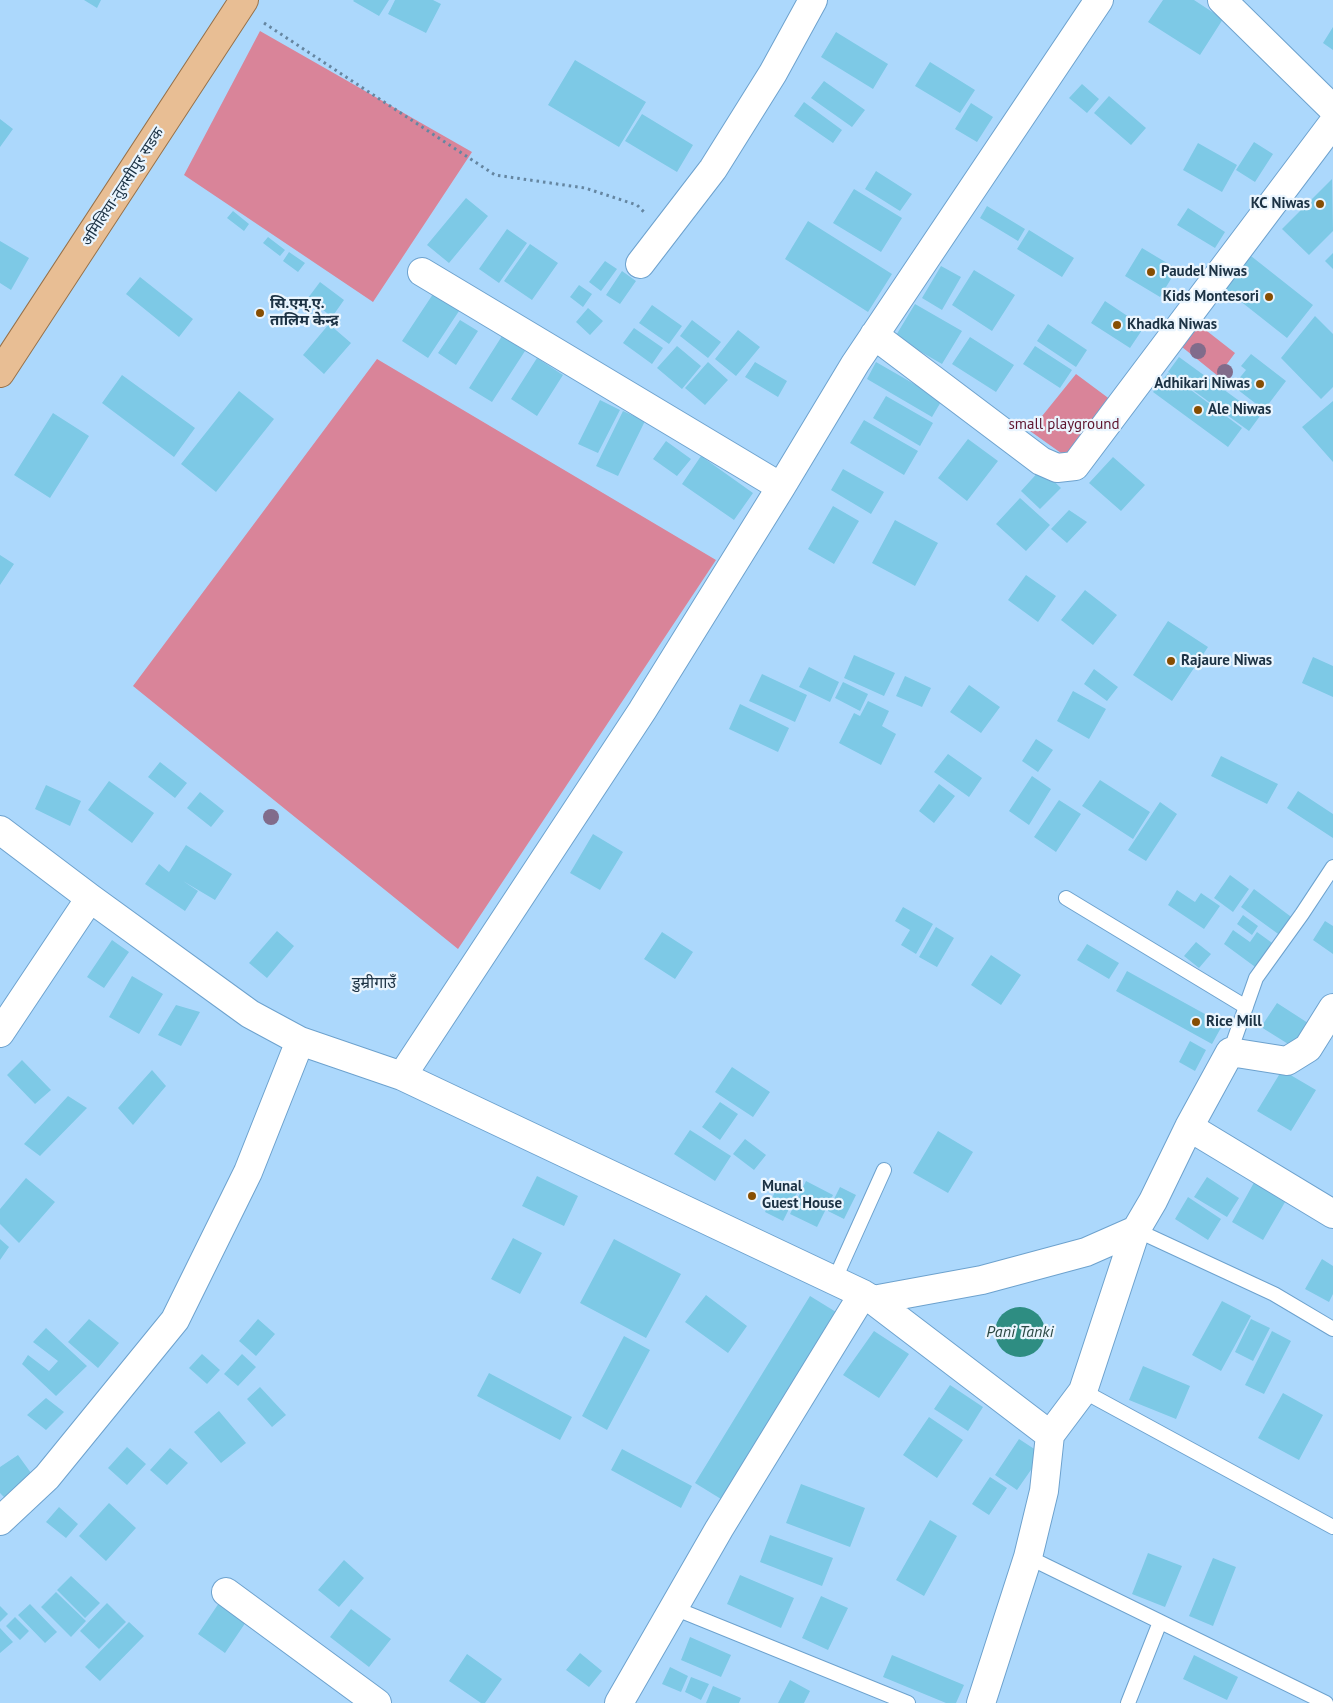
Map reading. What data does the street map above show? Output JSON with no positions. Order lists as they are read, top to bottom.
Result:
{
  "streets": {
    "main road": ["अमिलिया-तुलसीपुर सडक"]
  },
  "districts": ["डुम्रीगाउँ"],
  "water": ["Pani Tanki"],
  "parks": ["small playground"],
  "places": [
    "KC Niwas",
    "Paudel Niwas",
    "Kids Montesori",
    "सि.एम्.ए. तालिम केन्द्र",
    "Khadka Niwas",
    "Adhikari Niwas",
    "Ale Niwas",
    "Rajaure Niwas",
    "Rice Mill",
    "Munal Guest House"
  ]
}
